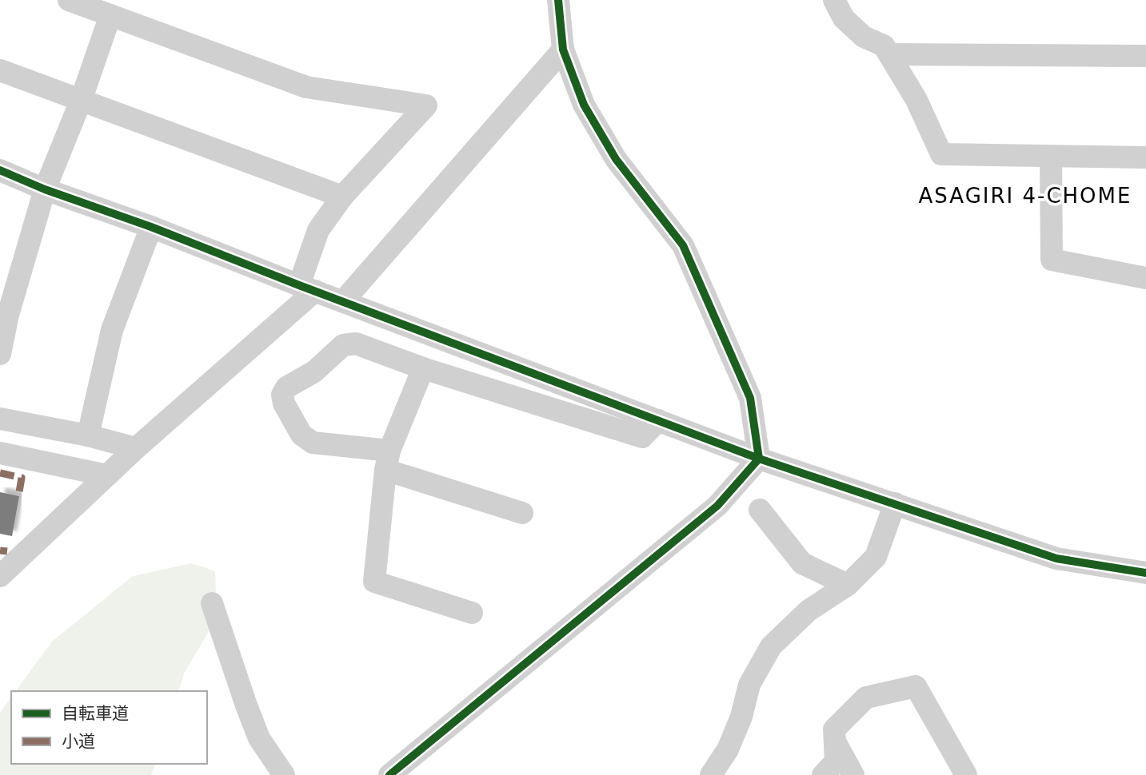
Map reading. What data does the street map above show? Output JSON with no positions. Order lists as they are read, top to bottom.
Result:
{
  "districts": ["ASAGIRI 4-CHOME"],
  "legend": ["自転車道", "小道"]
}
